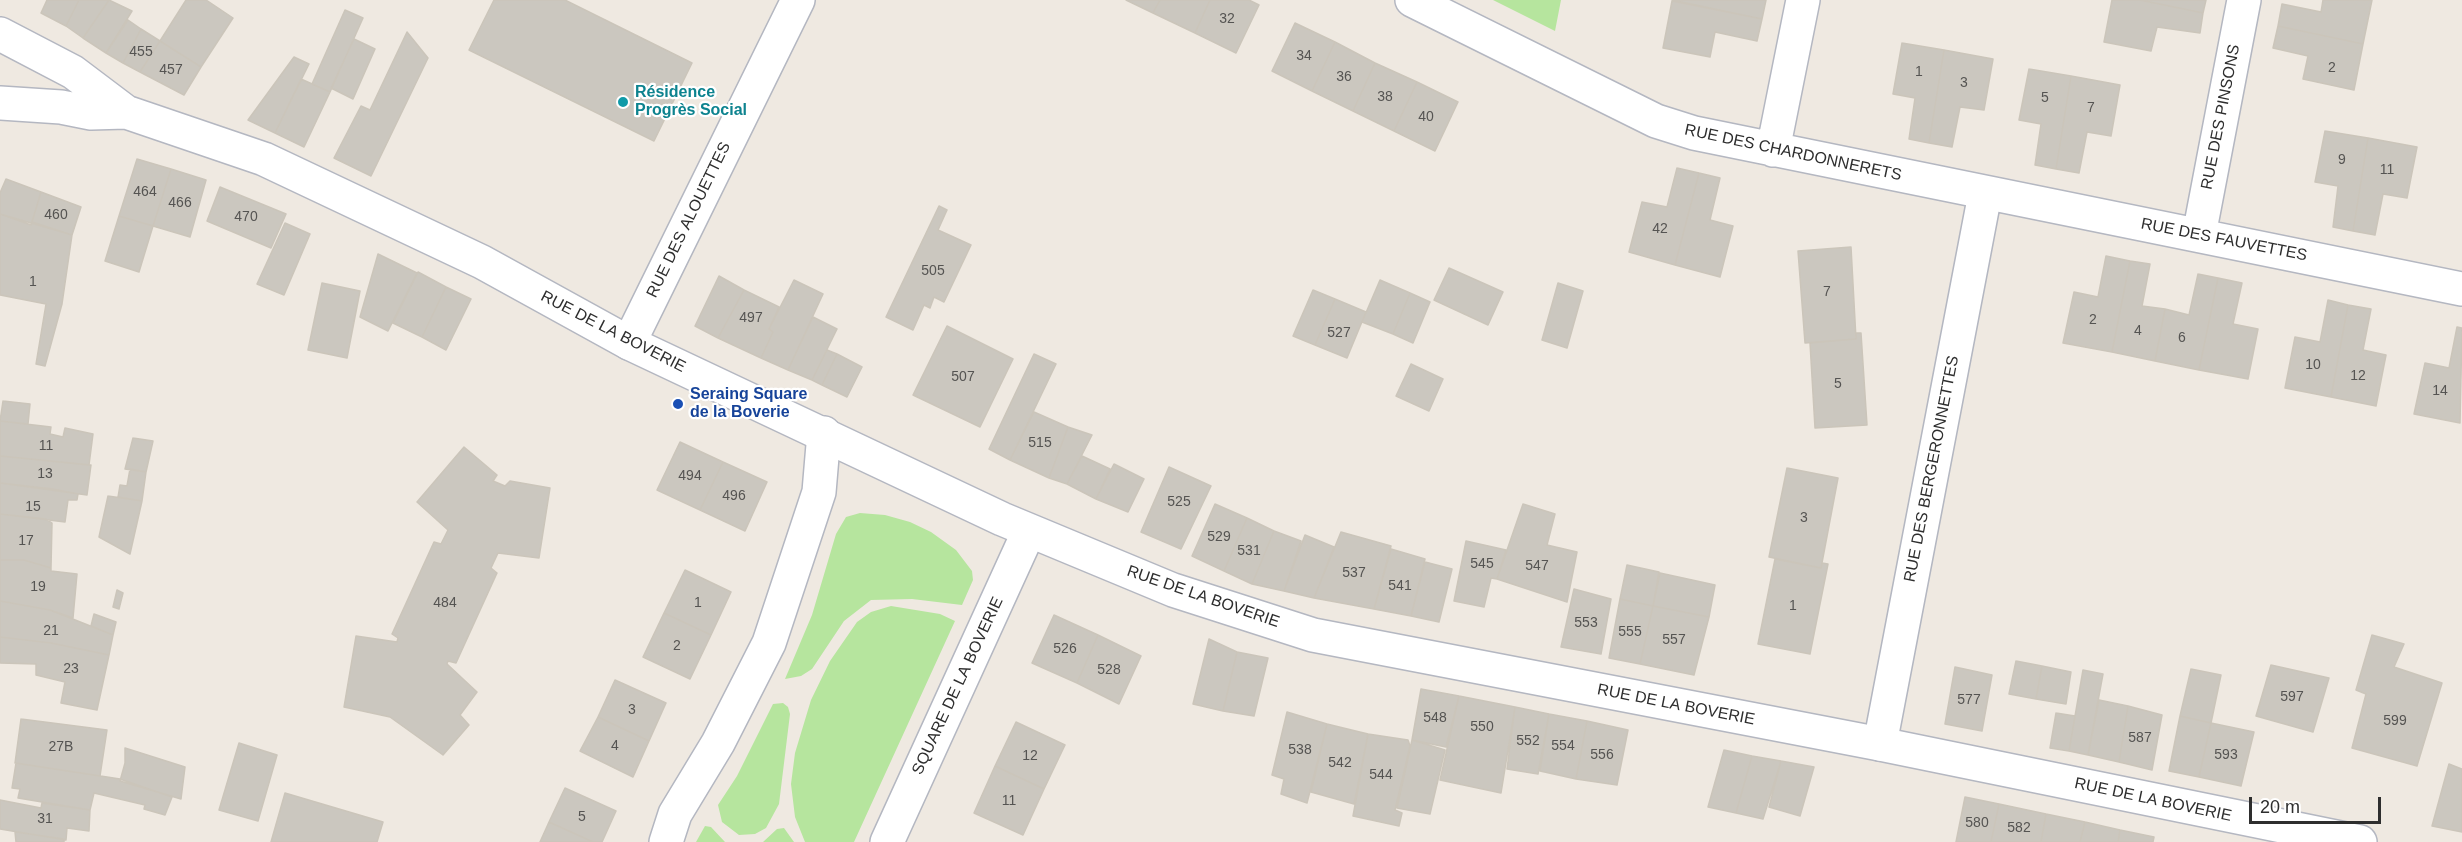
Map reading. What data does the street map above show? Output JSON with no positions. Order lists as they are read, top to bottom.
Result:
{
  "streets": {
    "street": [
      "RUE DES PINSONS",
      "RUE DES CHARDONNERETS",
      "RUE DES ALOUETTES",
      "RUE DES FAUVETTES",
      "RUE DE LA BOVERIE",
      "RUE DES BERGERONNETTES",
      "SQUARE DE LA BOVERIE"
    ]
  },
  "crossings": [
    ["RUE DES PINSONS", "RUE DES FAUVETTES"],
    ["RUE DES CHARDONNERETS", "RUE DES FAUVETTES"],
    ["RUE DES CHARDONNERETS", "RUE DES BERGERONNETTES"],
    ["RUE DES ALOUETTES", "RUE DE LA BOVERIE"],
    ["RUE DES FAUVETTES", "RUE DES BERGERONNETTES"],
    ["RUE DE LA BOVERIE", "RUE DES BERGERONNETTES"],
    ["RUE DE LA BOVERIE", "SQUARE DE LA BOVERIE"]
  ],
  "places": ["Résidence Progrès Social", "Seraing Square de la Boverie"],
  "house_numbers": [
    "32",
    "455",
    "34",
    "2",
    "457",
    "1",
    "36",
    "3",
    "38",
    "5",
    "7",
    "40",
    "9",
    "11",
    "464",
    "466",
    "460",
    "470",
    "42",
    "505",
    "1",
    "7",
    "497",
    "2",
    "4",
    "527",
    "6",
    "10",
    "12",
    "507",
    "5",
    "14",
    "515",
    "11",
    "13",
    "494",
    "496",
    "525",
    "15",
    "3",
    "529",
    "17",
    "531",
    "545",
    "547",
    "537",
    "541",
    "19",
    "484",
    "1",
    "1",
    "553",
    "21",
    "555",
    "557",
    "2",
    "526",
    "23",
    "528",
    "597",
    "577",
    "3",
    "548",
    "599",
    "550",
    "587",
    "552",
    "4",
    "554",
    "27B",
    "538",
    "556",
    "593",
    "12",
    "542",
    "544",
    "11",
    "5",
    "31",
    "580",
    "582"
  ],
  "scale_bar": "20 m"
}
